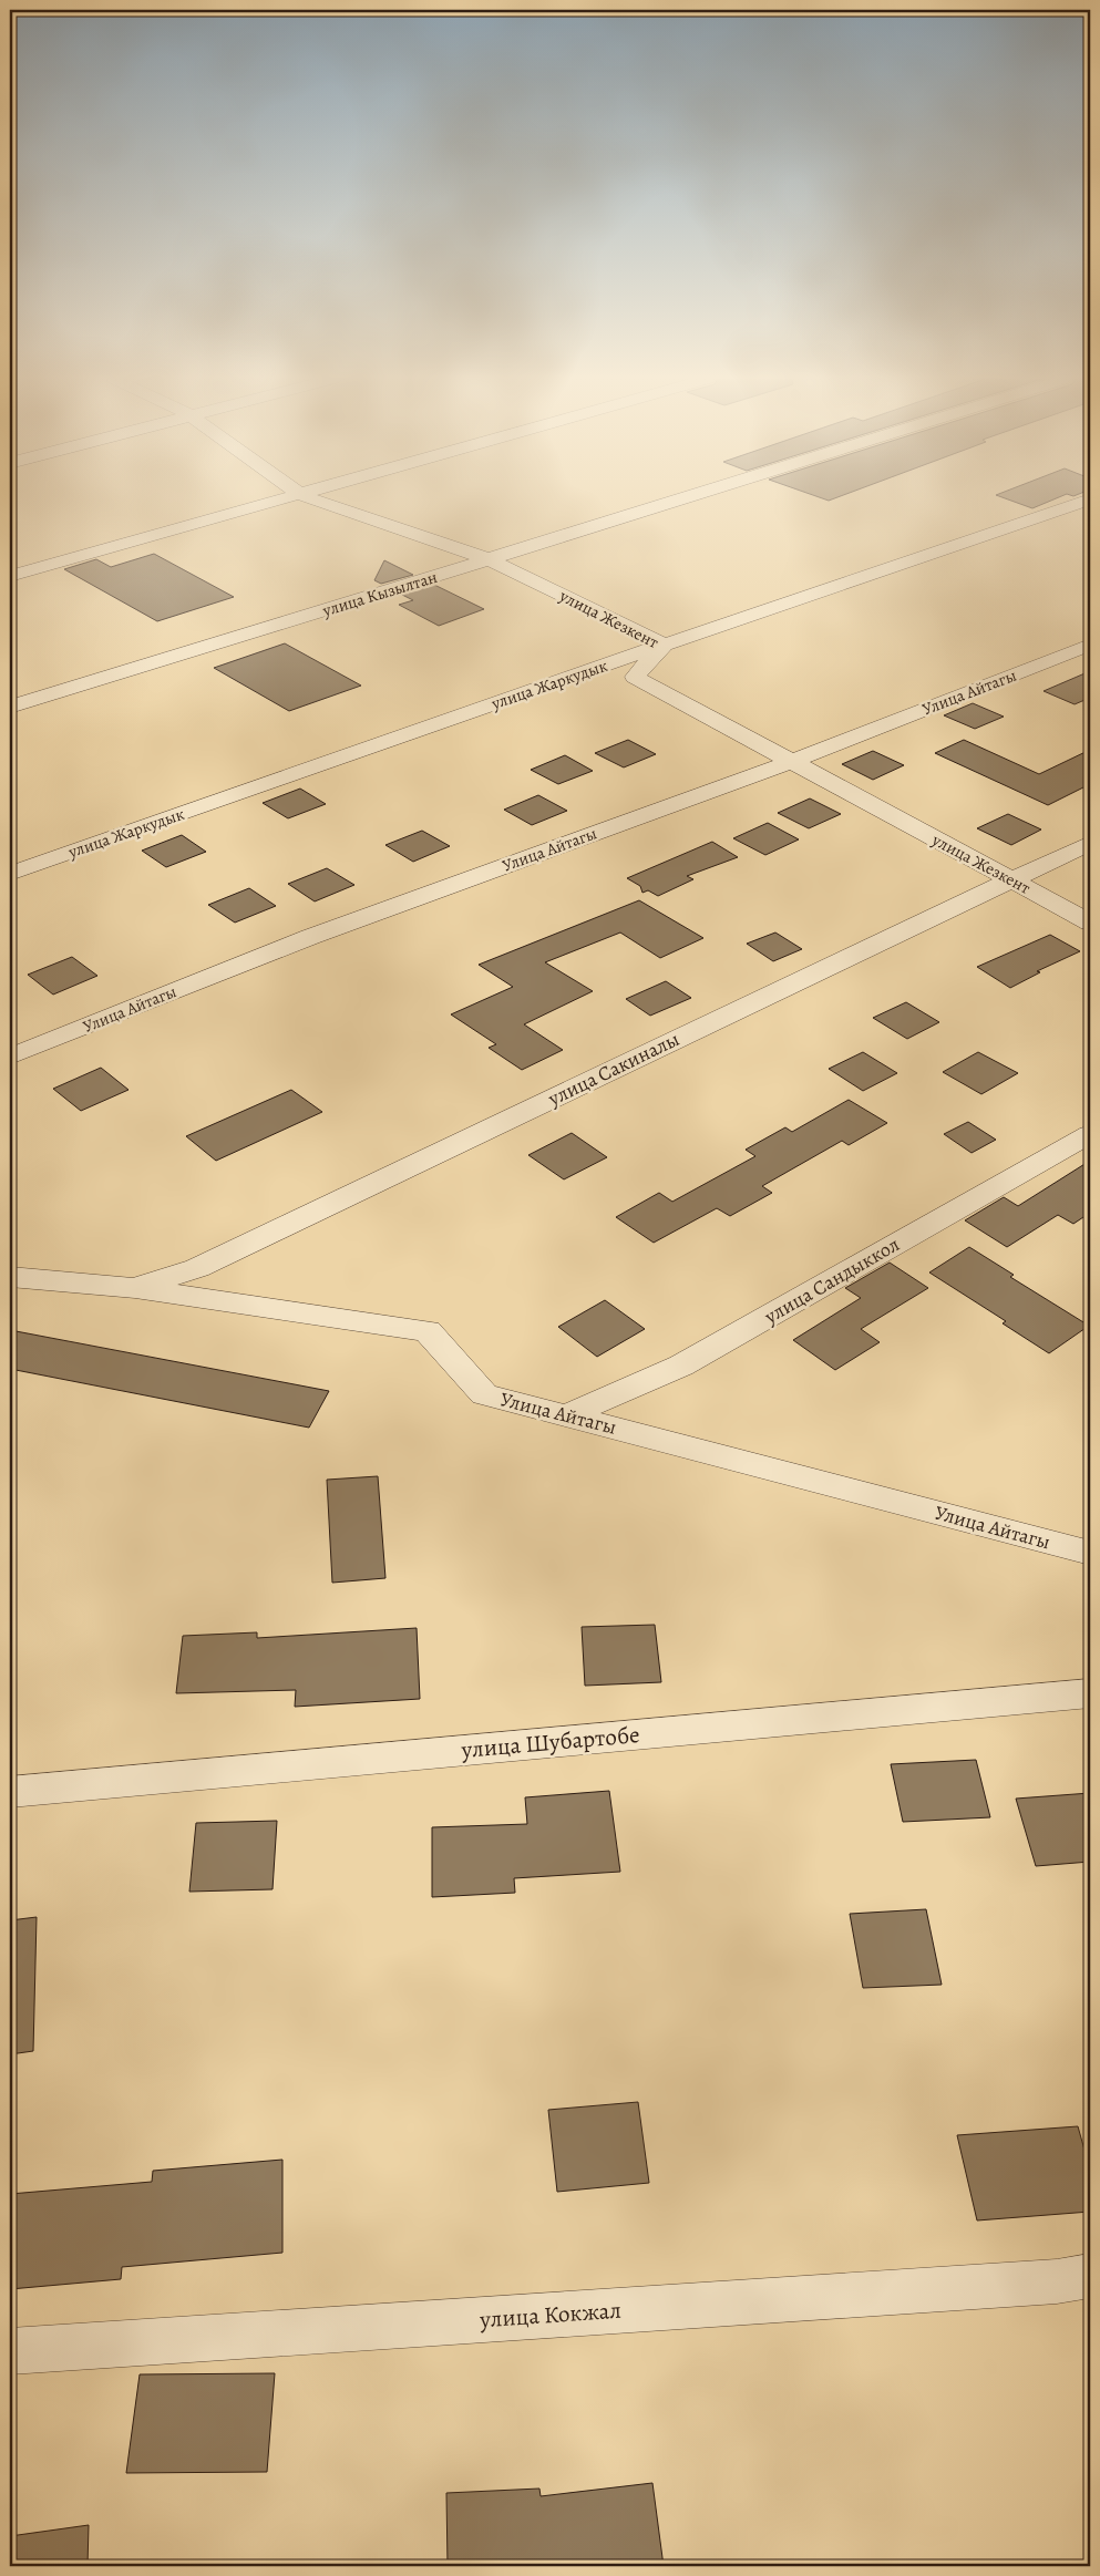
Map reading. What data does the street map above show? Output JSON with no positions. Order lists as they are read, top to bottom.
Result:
{
  "streets": {
    "street": [
      "улица Кызылтан",
      "улица Жезкент",
      "улица Жаркудык",
      "Улица Айтагы",
      "улица Сакиналы",
      "улица Сандыккол",
      "улица Шубартобе",
      "улица Кокжал"
    ]
  },
  "crossings": [
    ["улица Кызылтан", "улица Жезкент"],
    ["улица Жезкент", "улица Жаркудык"],
    ["улица Жезкент", "Улица Айтагы"],
    ["улица Жезкент", "улица Сакиналы"],
    ["Улица Айтагы", "улица Сакиналы"],
    ["Улица Айтагы", "улица Сандыккол"]
  ]
}
